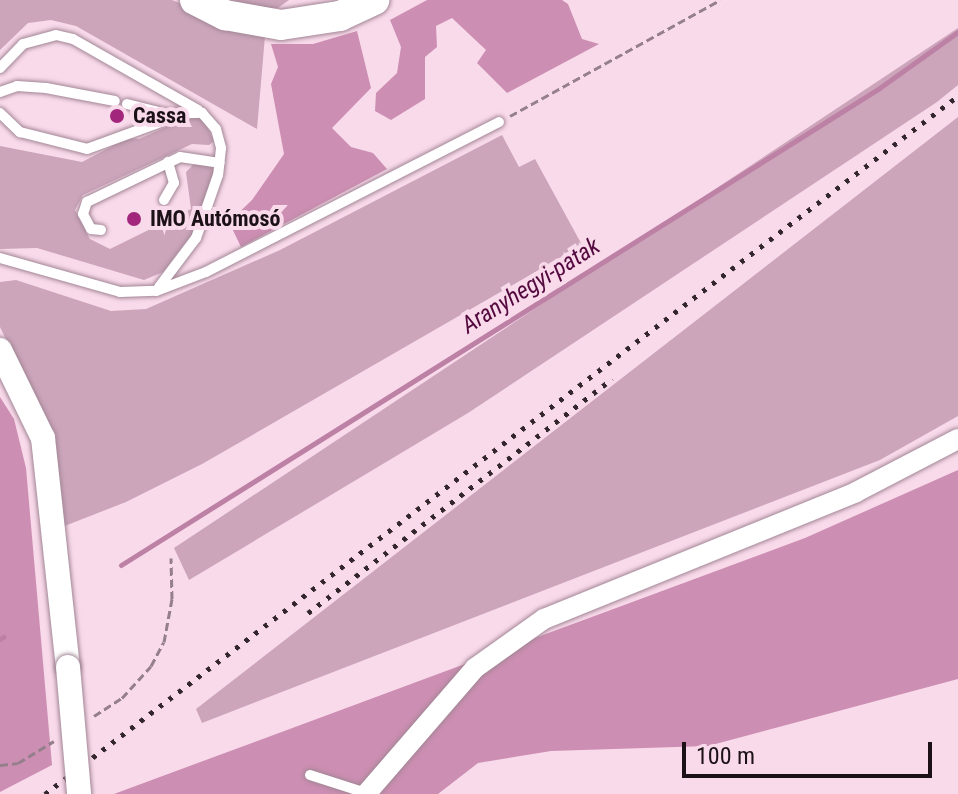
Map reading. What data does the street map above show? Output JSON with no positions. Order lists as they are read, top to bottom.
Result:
{
  "water": ["Aranyhegyi-patak"],
  "places": ["Cassa", "IMO Autómosó"],
  "scale_bar": "100 m"
}
